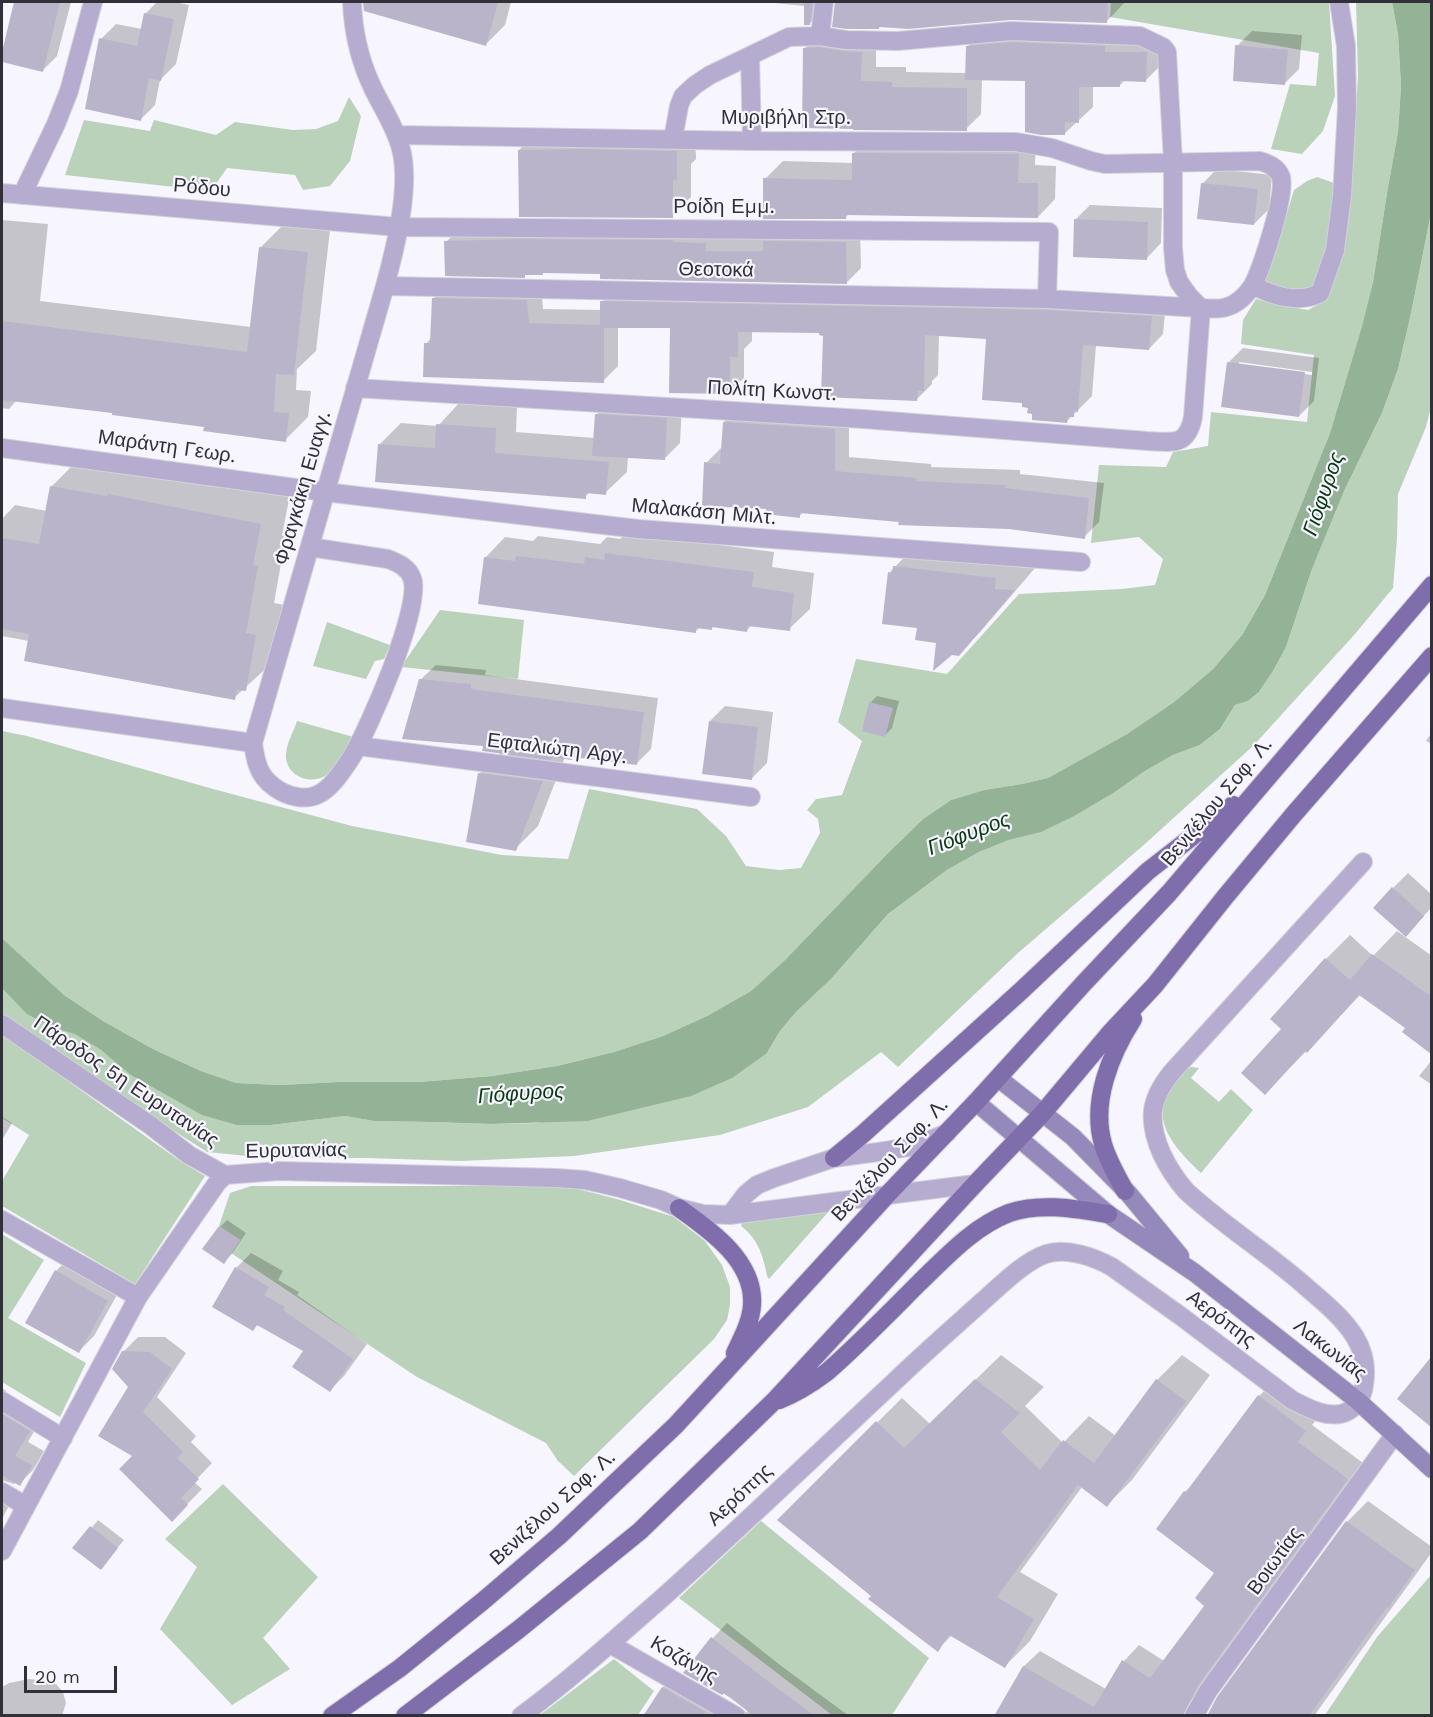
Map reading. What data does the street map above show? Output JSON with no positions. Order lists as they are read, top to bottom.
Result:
{
  "streets": {
    "main road": ["Βενιζέλου Σοφ. Λ."],
    "street": [
      "Μυριβήλη Στρ.",
      "Ρόδου",
      "Ροίδη Εμμ.",
      "Θεοτοκά",
      "Πολίτη Κωνστ.",
      "Μαράντη Γεωρ.",
      "Φραγκάκη Ευαγγ.",
      "Μαλακάση Μιλτ.",
      "Εφταλιώτη Αργ.",
      "Πάροδος 5η Ευρυτανίας",
      "Ευρυτανίας",
      "Αερόπης",
      "Λακωνίας",
      "Βοιωτίας",
      "Κοζάνης"
    ]
  },
  "crossings": [
    ["Μυριβήλη Στρ.", "Θεοτοκά"],
    ["Μυριβήλη Στρ.", "Φραγκάκη Ευαγγ."],
    ["Ρόδου", "Ροίδη Εμμ."],
    ["Ρόδου", "Φραγκάκη Ευαγγ."],
    ["Ροίδη Εμμ.", "Θεοτοκά"],
    ["Ροίδη Εμμ.", "Φραγκάκη Ευαγγ."],
    ["Θεοτοκά", "Πολίτη Κωνστ."],
    ["Θεοτοκά", "Φραγκάκη Ευαγγ."],
    ["Πολίτη Κωνστ.", "Φραγκάκη Ευαγγ."],
    ["Μαράντη Γεωρ.", "Φραγκάκη Ευαγγ."],
    ["Μαράντη Γεωρ.", "Μαλακάση Μιλτ."],
    ["Φραγκάκη Ευαγγ.", "Μαλακάση Μιλτ."],
    ["Βενιζέλου Σοφ. Λ.", "Ευρυτανίας"],
    ["Βενιζέλου Σοφ. Λ.", "Λακωνίας"],
    ["Πάροδος 5η Ευρυτανίας", "Ευρυτανίας"],
    ["Αερόπης", "Λακωνίας"],
    ["Αερόπης", "Κοζάνης"],
    ["Λακωνίας", "Βοιωτίας"]
  ],
  "water": ["Γιόφυρος"],
  "scale_bar": "20 m"
}
